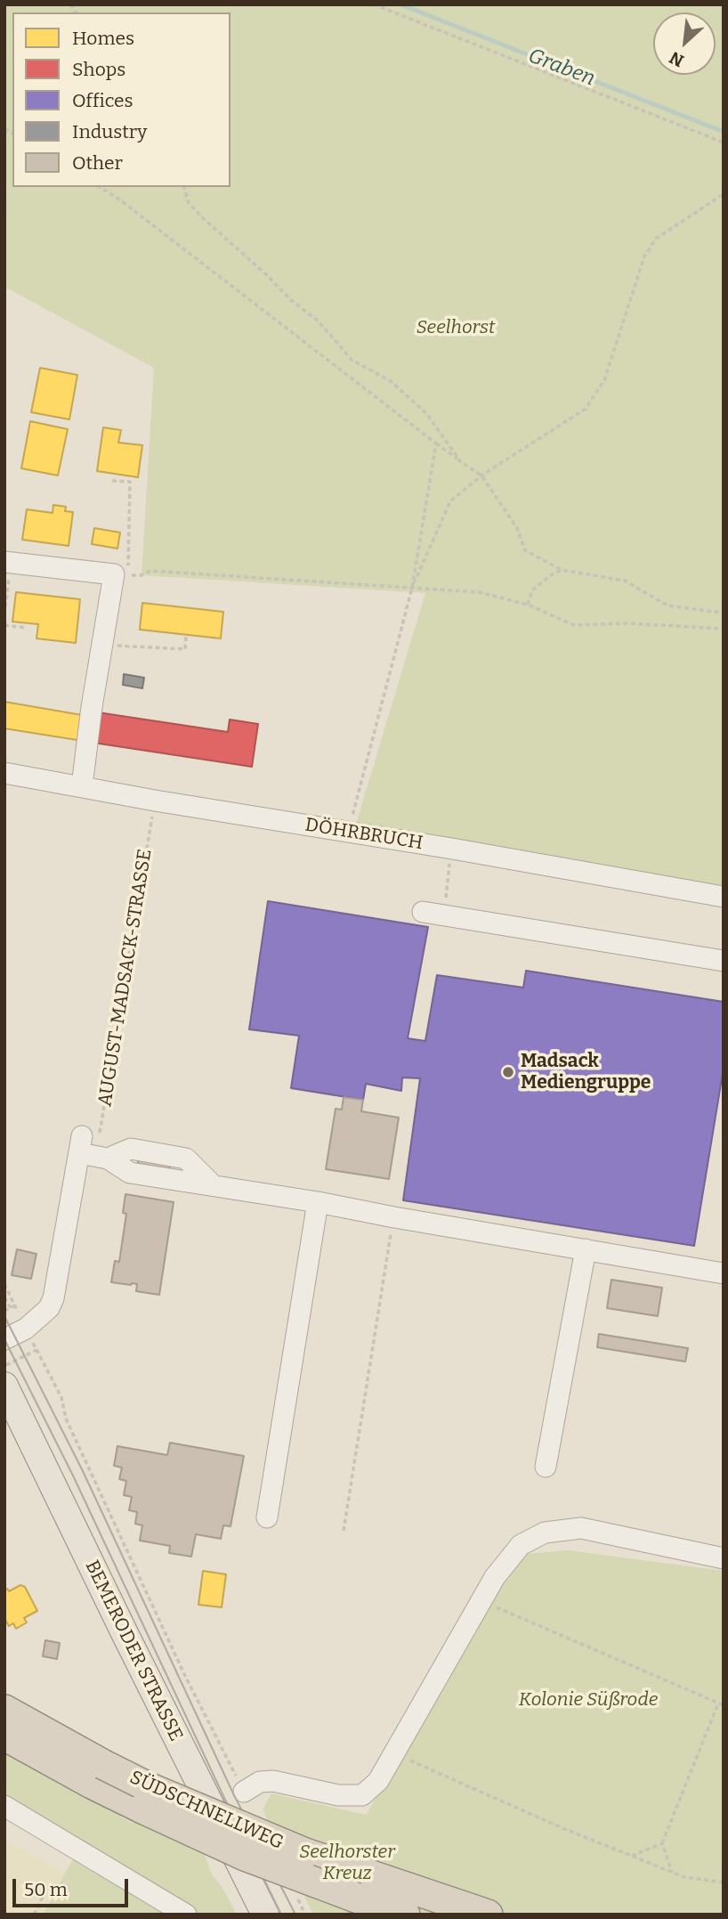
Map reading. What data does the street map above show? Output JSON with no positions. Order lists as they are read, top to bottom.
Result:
{
  "streets": {
    "highway": ["SÜDSCHNELLWEG"],
    "main road": ["BEMERODER STRASSE"],
    "street": ["DÖHRBRUCH"],
    "path": ["AUGUST-MADSACK-STRASSE"]
  },
  "crossings": [
    ["DÖHRBRUCH", "AUGUST-MADSACK-STRASSE"]
  ],
  "water": ["Graben"],
  "parks": ["Seelhorst", "Kolonie Süßrode", "Seelhorster Kreuz"],
  "places": ["Madsack Mediengruppe"],
  "legend": [
    "Homes",
    "Shops",
    "Offices",
    "Industry",
    "Other"
  ],
  "scale_bar": "50 m",
  "north": "bottom left"
}
